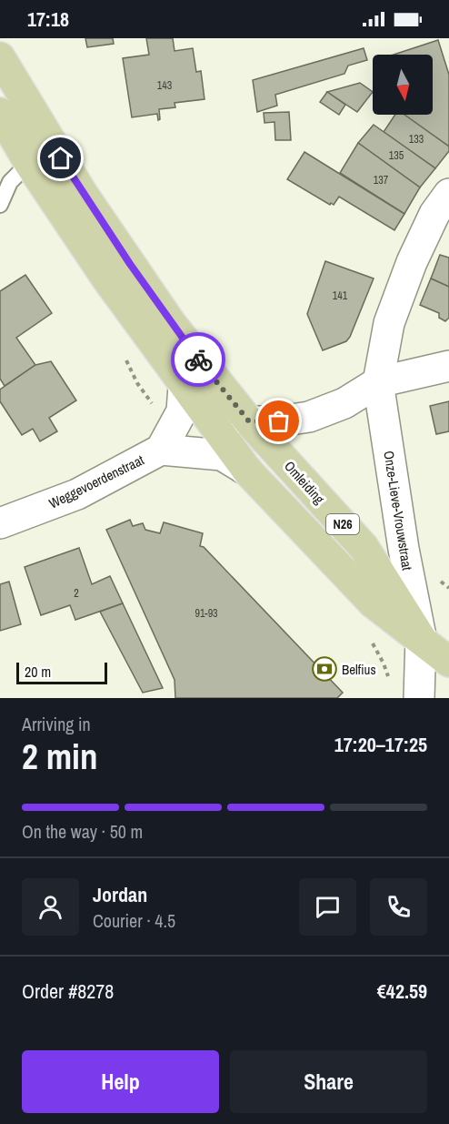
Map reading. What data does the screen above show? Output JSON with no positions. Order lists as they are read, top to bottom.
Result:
{
  "streets": {
    "main road": ["Omleiding", "N26"],
    "street": ["Weggevoerdenstraat", "Onze-Lieve-Vrouwstraat"]
  },
  "crossings": [
    ["Weggevoerdenstraat", "Omleiding"],
    ["Omleiding", "Onze-Lieve-Vrouwstraat"]
  ],
  "places": {
    "bank": ["Belfius"]
  },
  "house_numbers": [
    "143",
    "133",
    "135",
    "137",
    "141",
    "2",
    "91-93"
  ],
  "scale_bar": "20 m",
  "north": "bottom",
  "page": {
    "status": "17:18",
    "scale": "20 m",
    "heading": ["2 min", "Arriving in", "17:20–17:25"],
    "panel": [
      "Jordan",
      "Courier · 4.5",
      "Order #8278",
      "€42.59"
    ],
    "bar": "On the way · 50 m",
    "buttons": ["Help", "Share"]
  }
}
